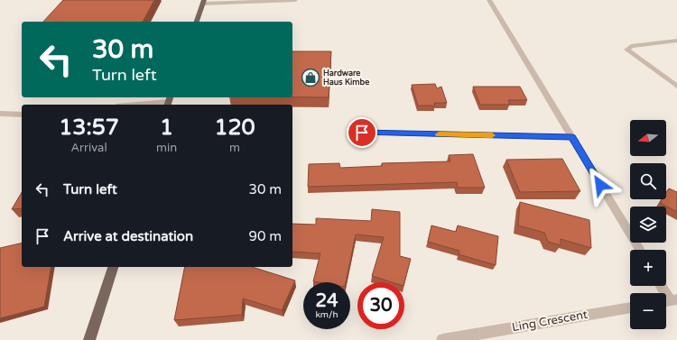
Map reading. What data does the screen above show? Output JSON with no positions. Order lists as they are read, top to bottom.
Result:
{
  "streets": {
    "street": ["Ling Crescent"]
  },
  "places": {
    "shop": ["Hardware Haus Kimbe"]
  },
  "north": "left",
  "page": {
    "turn": ["30 m", "Turn left"],
    "eta": [
      "13:57",
      "Arrival",
      "1",
      "min",
      "120",
      "m"
    ],
    "map_buttons": ["+", "−"],
    "list": [
      {
        "name": "Turn left",
        "value": "30 m"
      },
      {
        "name": "Arrive at destination",
        "value": "90 m"
      }
    ],
    "speed": "24 km/h",
    "limit": "30"
  }
}
